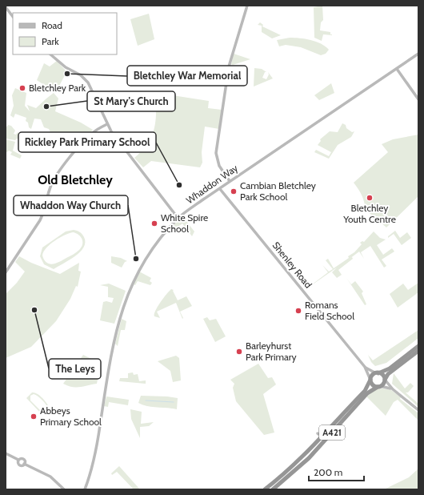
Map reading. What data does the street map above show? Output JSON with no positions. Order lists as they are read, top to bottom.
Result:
{
  "streets": {
    "highway": ["A421"],
    "street": ["Whaddon Way", "Shenley Road"]
  },
  "crossings": [
    ["Whaddon Way", "Shenley Road"],
    ["Shenley Road", "A421"]
  ],
  "districts": ["Old Bletchley"],
  "places": [
    "Bletchley War Memorial",
    "Bletchley Park",
    "St Mary's Church",
    "Rickley Park Primary School",
    "Cambian Bletchley Park School",
    "Bletchley Youth Centre",
    "White Spire School",
    "Whaddon Way Church",
    "The Leys",
    "Romans Field School",
    "Barleyhurst Park Primary",
    "Abbeys Primary School"
  ],
  "legend": ["Road", "Park"],
  "scale_bar": "200 m"
}
